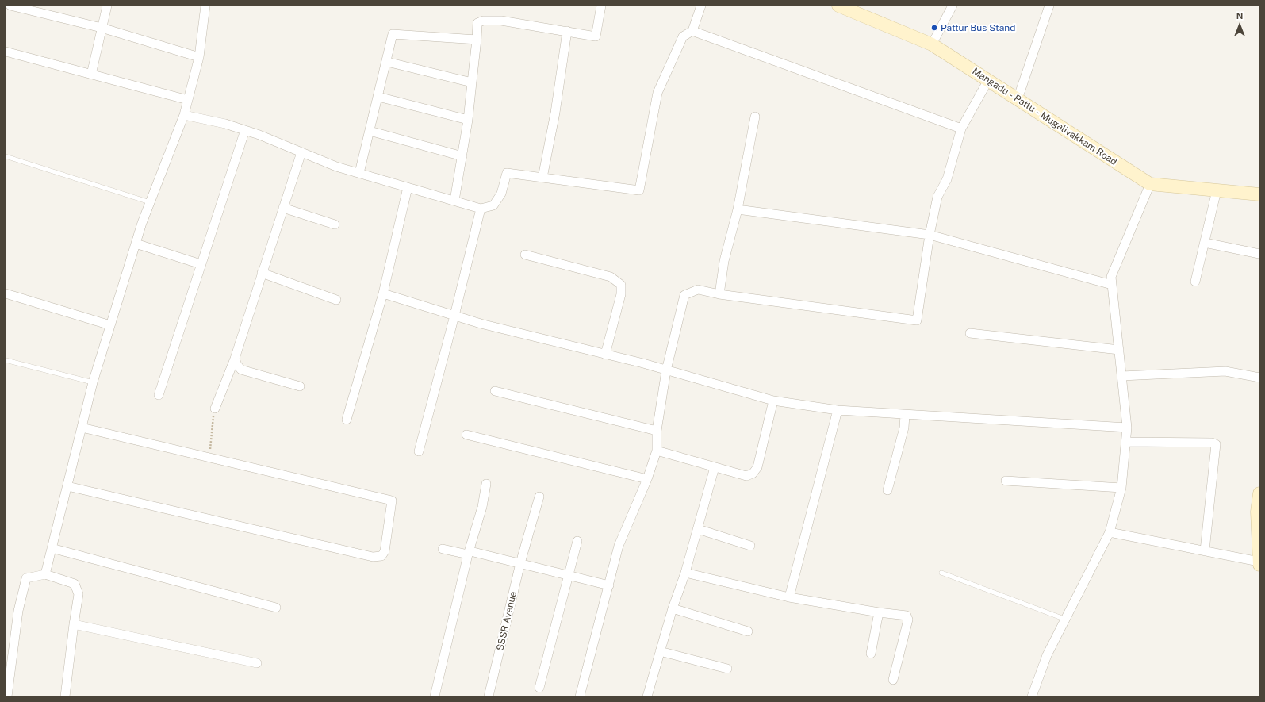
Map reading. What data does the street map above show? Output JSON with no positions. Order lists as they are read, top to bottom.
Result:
{
  "streets": {
    "street": ["Mangadu - Pattu - Mugalivakkam Road", "SSSR Avenue"]
  },
  "places": ["Pattur Bus Stand"],
  "north": "top"
}
